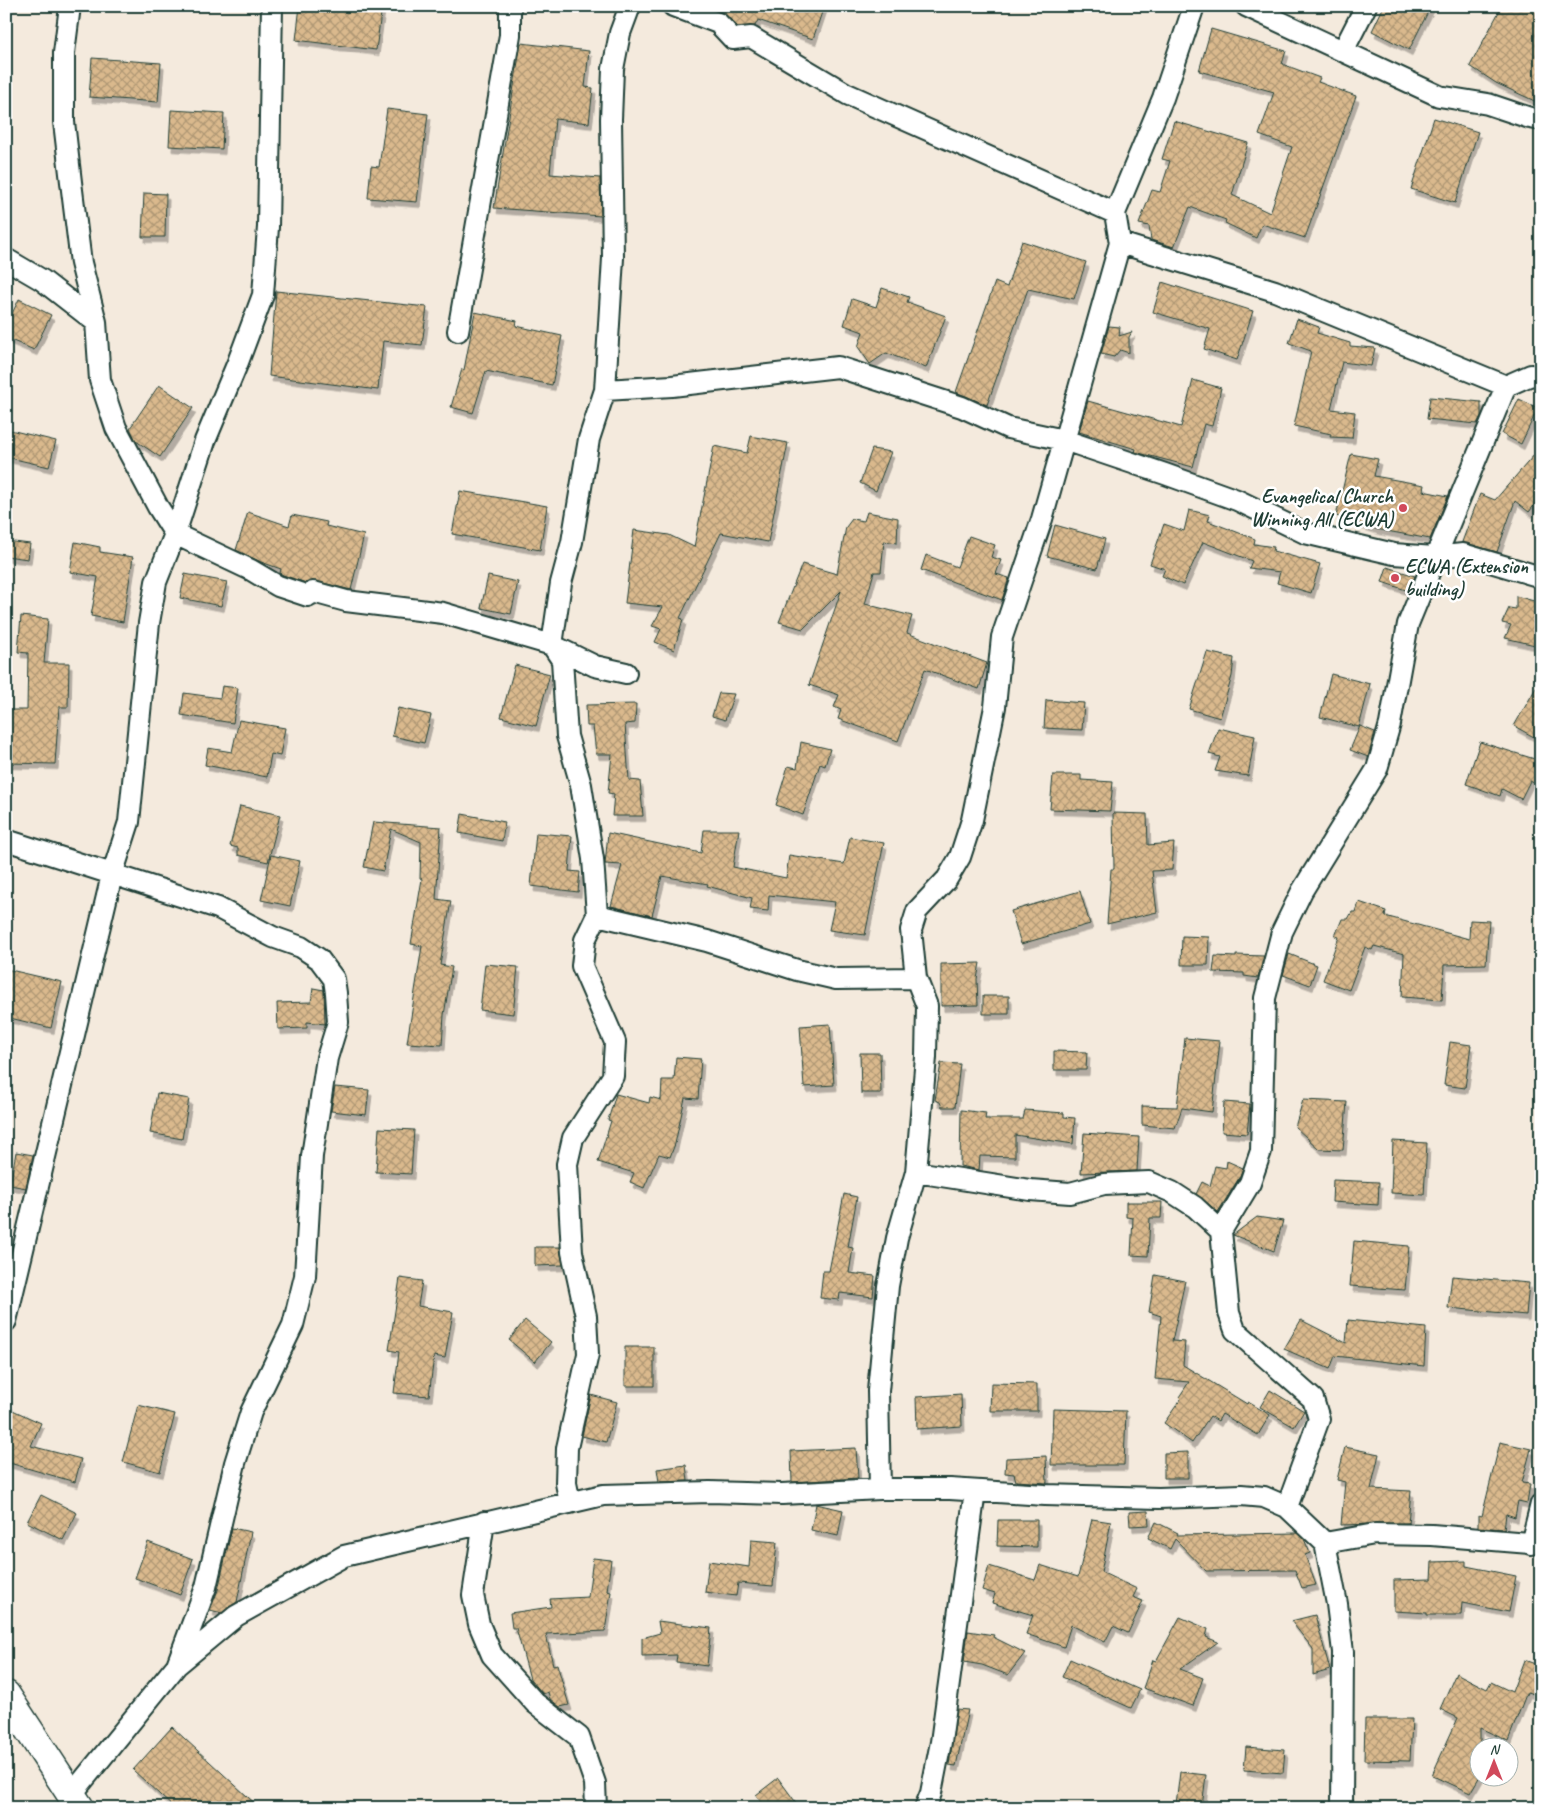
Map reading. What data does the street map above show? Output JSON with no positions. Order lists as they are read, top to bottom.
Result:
{
  "places": ["Evangelical Church Winning All (ECWA)", "ECWA (Extension building)"],
  "north": "top"
}
